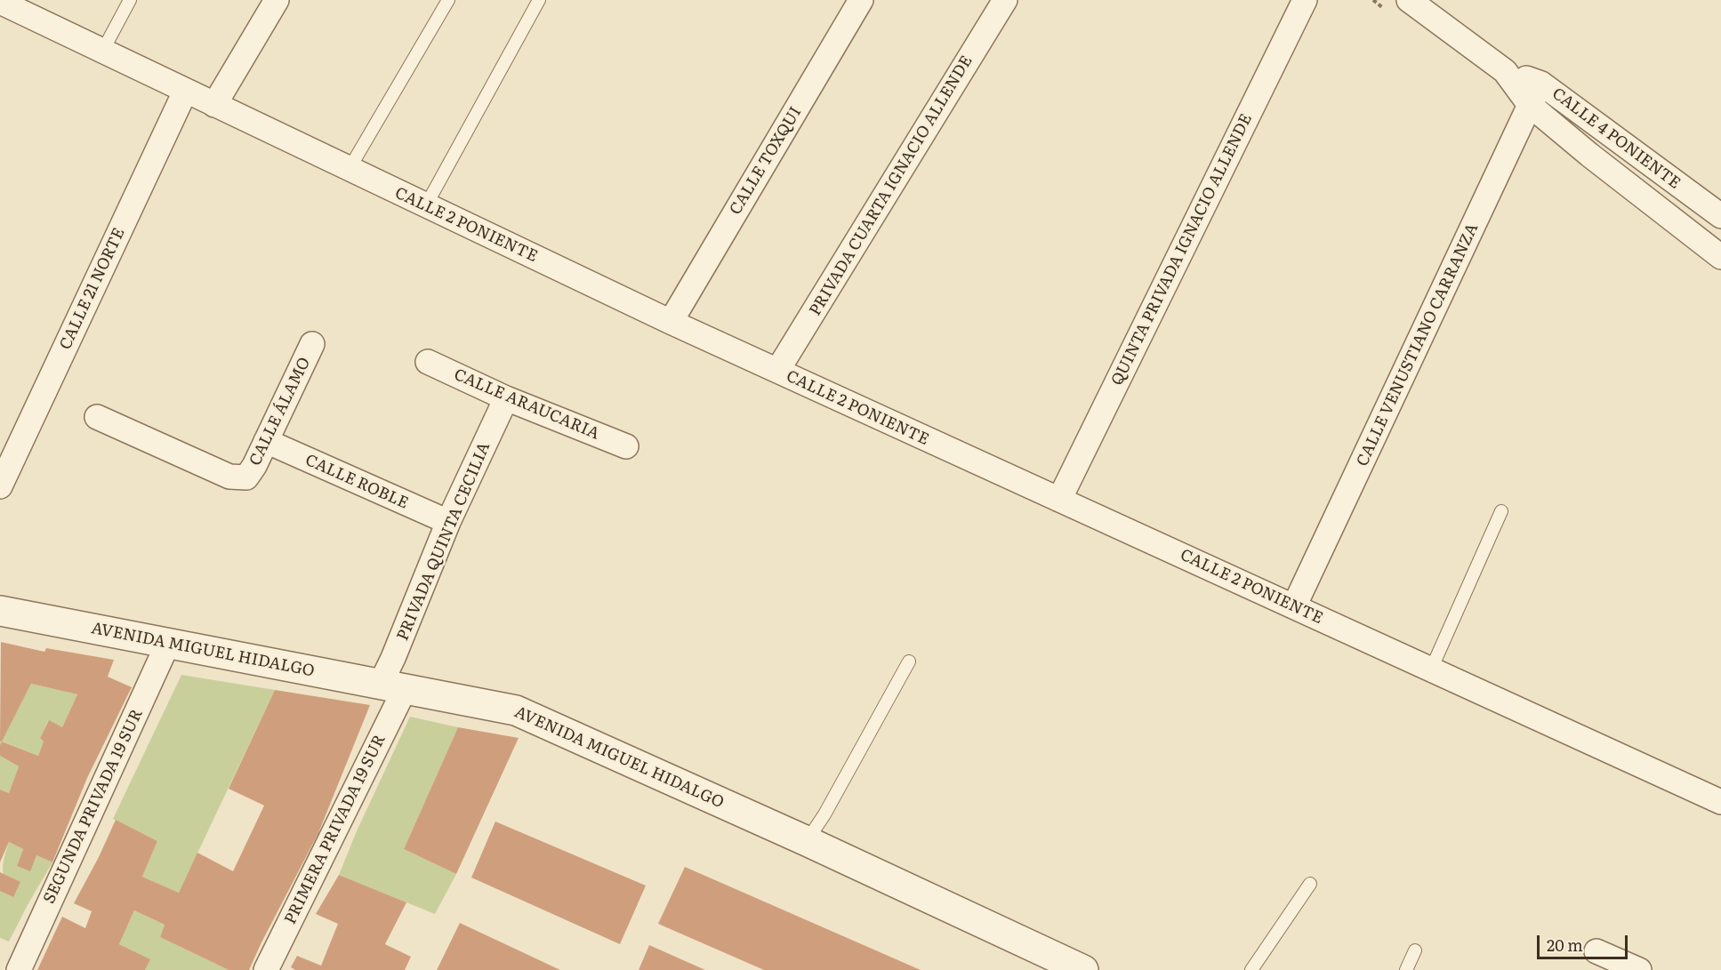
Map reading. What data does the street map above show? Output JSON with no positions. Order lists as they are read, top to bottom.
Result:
{
  "streets": {
    "street": [
      "CALLE 4 PONIENTE",
      "CALLE TOXQUI",
      "PRIVADA CUARTA IGNACIO ALLENDE",
      "CALLE 2 PONIENTE",
      "QUINTA PRIVADA IGNACIO ALLENDE",
      "CALLE 21 NORTE",
      "CALLE VENUSTIANO CARRANZA",
      "CALLE ARAUCARIA",
      "CALLE ÁLAMO",
      "CALLE ROBLE",
      "PRIVADA QUINTA CECILIA",
      "AVENIDA MIGUEL HIDALGO",
      "SEGUNDA PRIVADA 19 SUR",
      "PRIMERA PRIVADA 19 SUR"
    ]
  },
  "crossings": [
    ["CALLE 4 PONIENTE", "CALLE VENUSTIANO CARRANZA"],
    ["CALLE TOXQUI", "CALLE 2 PONIENTE"],
    ["PRIVADA CUARTA IGNACIO ALLENDE", "CALLE 2 PONIENTE"],
    ["CALLE 2 PONIENTE", "QUINTA PRIVADA IGNACIO ALLENDE"],
    ["CALLE 2 PONIENTE", "CALLE 21 NORTE"],
    ["CALLE 2 PONIENTE", "CALLE VENUSTIANO CARRANZA"],
    ["CALLE ARAUCARIA", "PRIVADA QUINTA CECILIA"],
    ["CALLE ÁLAMO", "CALLE ROBLE"],
    ["CALLE ROBLE", "PRIVADA QUINTA CECILIA"],
    ["PRIVADA QUINTA CECILIA", "AVENIDA MIGUEL HIDALGO"],
    ["PRIVADA QUINTA CECILIA", "PRIMERA PRIVADA 19 SUR"],
    ["AVENIDA MIGUEL HIDALGO", "SEGUNDA PRIVADA 19 SUR"],
    ["AVENIDA MIGUEL HIDALGO", "PRIMERA PRIVADA 19 SUR"]
  ],
  "scale_bar": "20 m"
}
